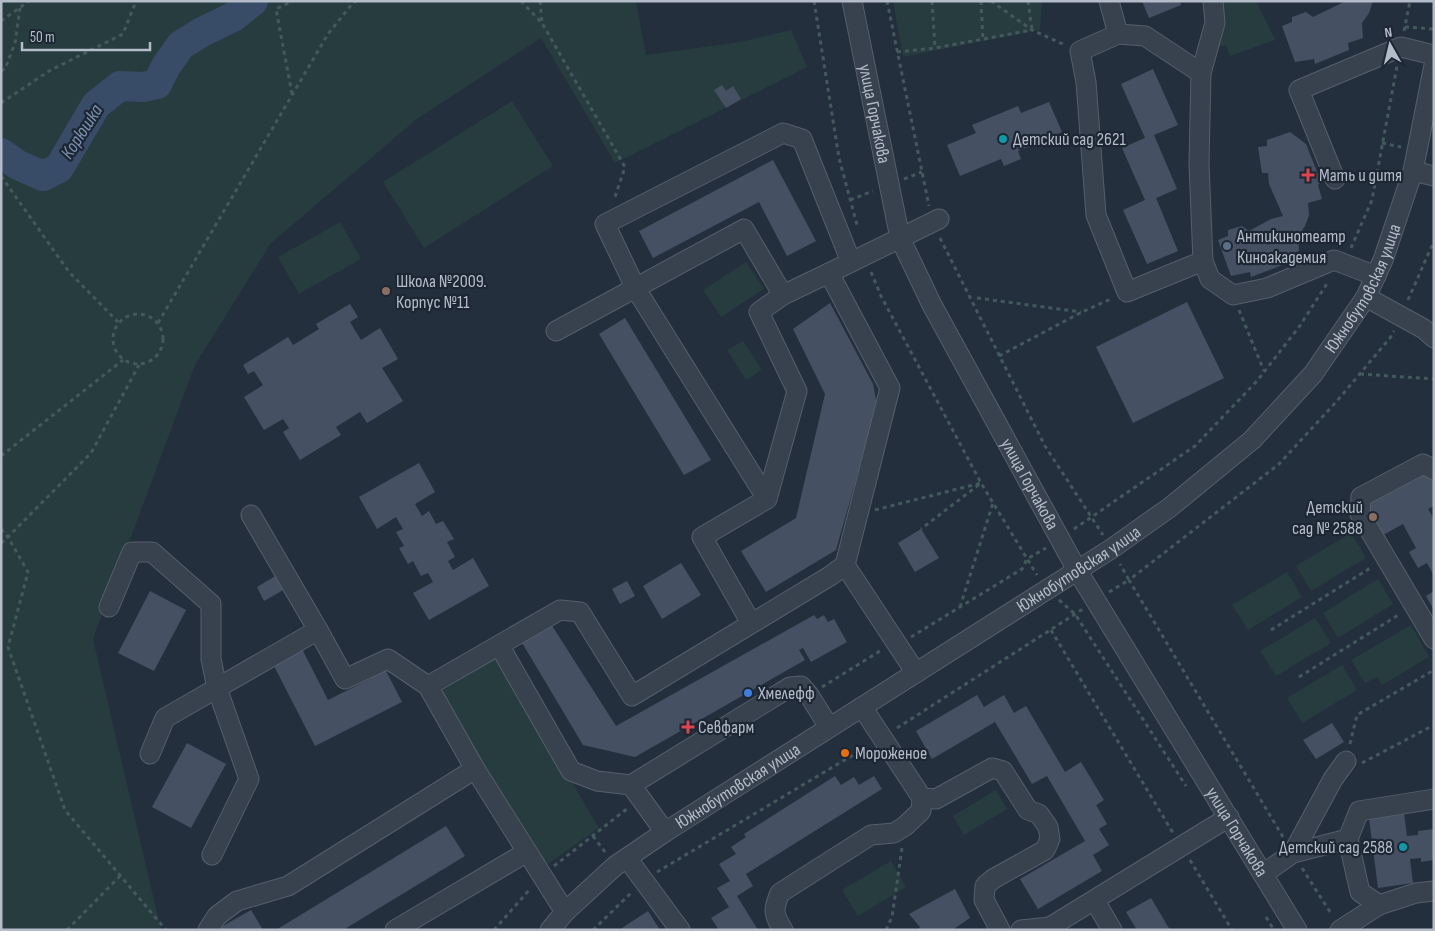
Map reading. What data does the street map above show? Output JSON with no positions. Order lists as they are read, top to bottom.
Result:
{
  "streets": {
    "street": ["улица Горчакова", "Южнобутовская улица"]
  },
  "crossings": [
    ["улица Горчакова", "Южнобутовская улица"]
  ],
  "water": ["Корюшка"],
  "places": {
    "other": [
      "Детский сад 2621",
      "Антикинотеатр Киноакадемия",
      "Школа №2009. Корпус №11",
      "Детский сад № 2588",
      "Хмелефф",
      "Мороженое",
      "Детский сад 2588"
    ],
    "health": ["Мать и дитя", "Севфарм"]
  },
  "scale_bar": "50 m",
  "north": "top"
}
